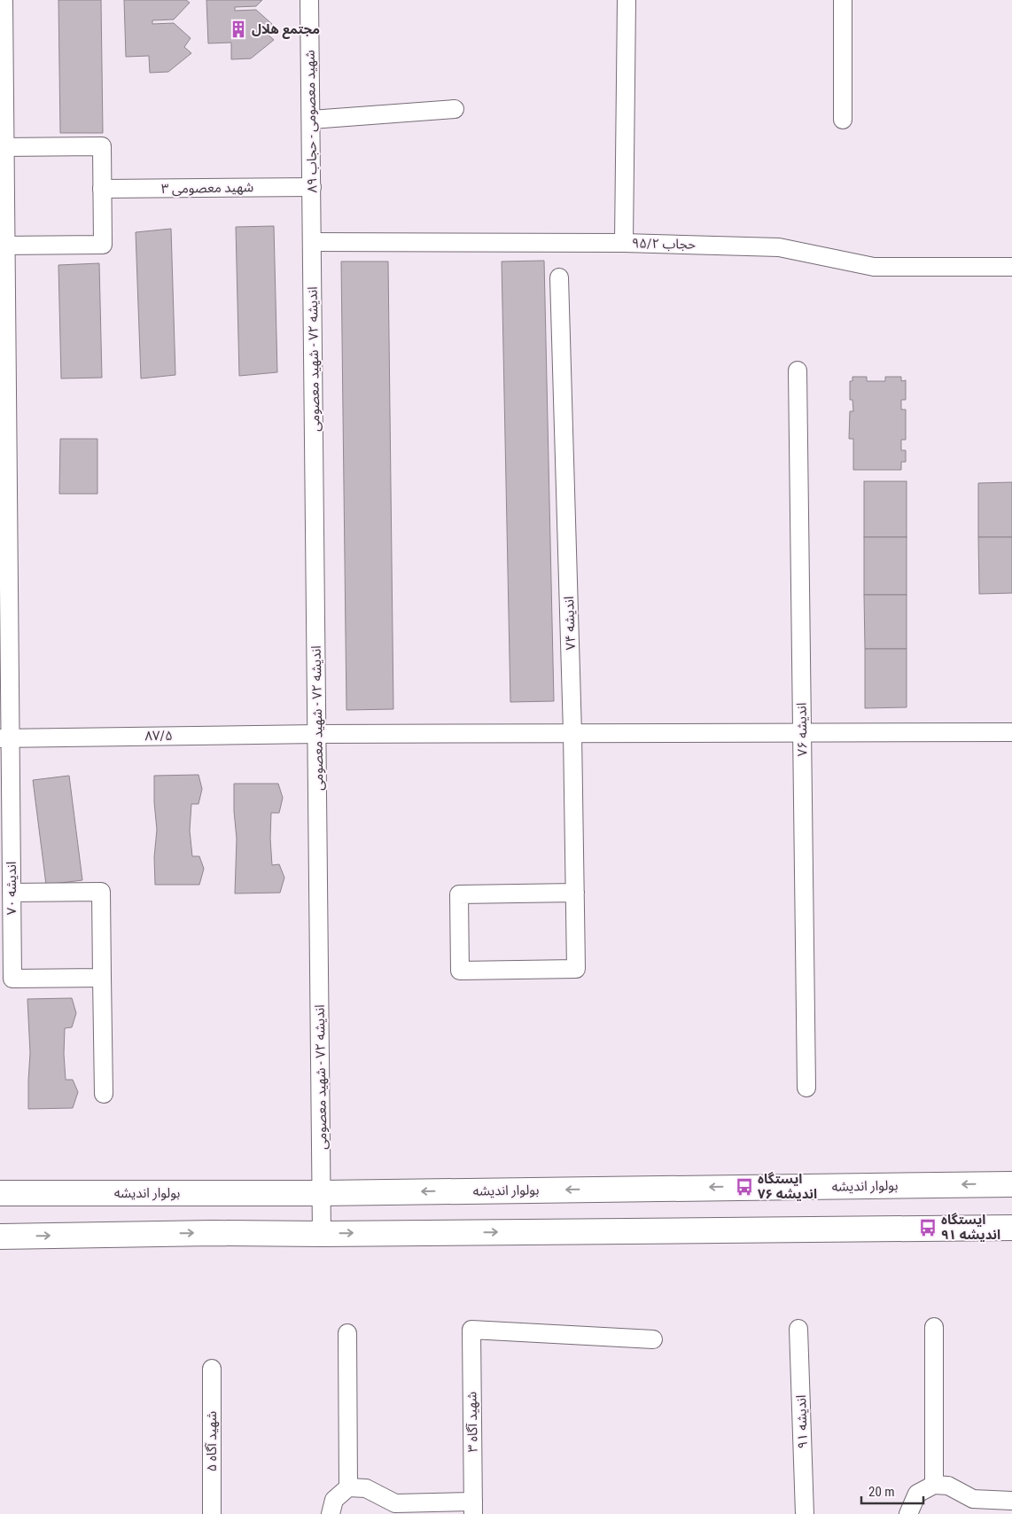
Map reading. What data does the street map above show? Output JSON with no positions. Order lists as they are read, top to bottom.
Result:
{
  "streets": {
    "main road": ["بولوار اندیشه"],
    "street": [
      "شهید معصومی - حجاب ۸۹",
      "شهید معصومی ۳",
      "حجاب ۹۵/۲",
      "اندیشه ۷۲ - شهید معصومی",
      "اندیشه ۷۴",
      "اندیشه ۷۶",
      "۸۷/۵",
      "اندیشه ۷۰",
      "شهید آگاه ۳",
      "اندیشه ۹۱",
      "شهید آگاه ۵"
    ]
  },
  "crossings": [
    ["شهید معصومی - حجاب ۸۹", "شهید معصومی ۳"],
    ["شهید معصومی - حجاب ۸۹", "حجاب ۹۵/۲"],
    ["شهید معصومی - حجاب ۸۹", "اندیشه ۷۲ - شهید معصومی"],
    ["حجاب ۹۵/۲", "اندیشه ۷۲ - شهید معصومی"],
    ["اندیشه ۷۲ - شهید معصومی", "۸۷/۵"],
    ["اندیشه ۷۲ - شهید معصومی", "بولوار اندیشه"],
    ["اندیشه ۷۴", "۸۷/۵"],
    ["اندیشه ۷۶", "۸۷/۵"],
    ["۸۷/۵", "اندیشه ۷۰"]
  ],
  "places": {
    "building": ["مجتمع هلال"],
    "bus stop": ["ایستگاه اندیشه ۷۶", "ایستگاه اندیشه ۹۱"]
  },
  "scale_bar": "20 m"
}
